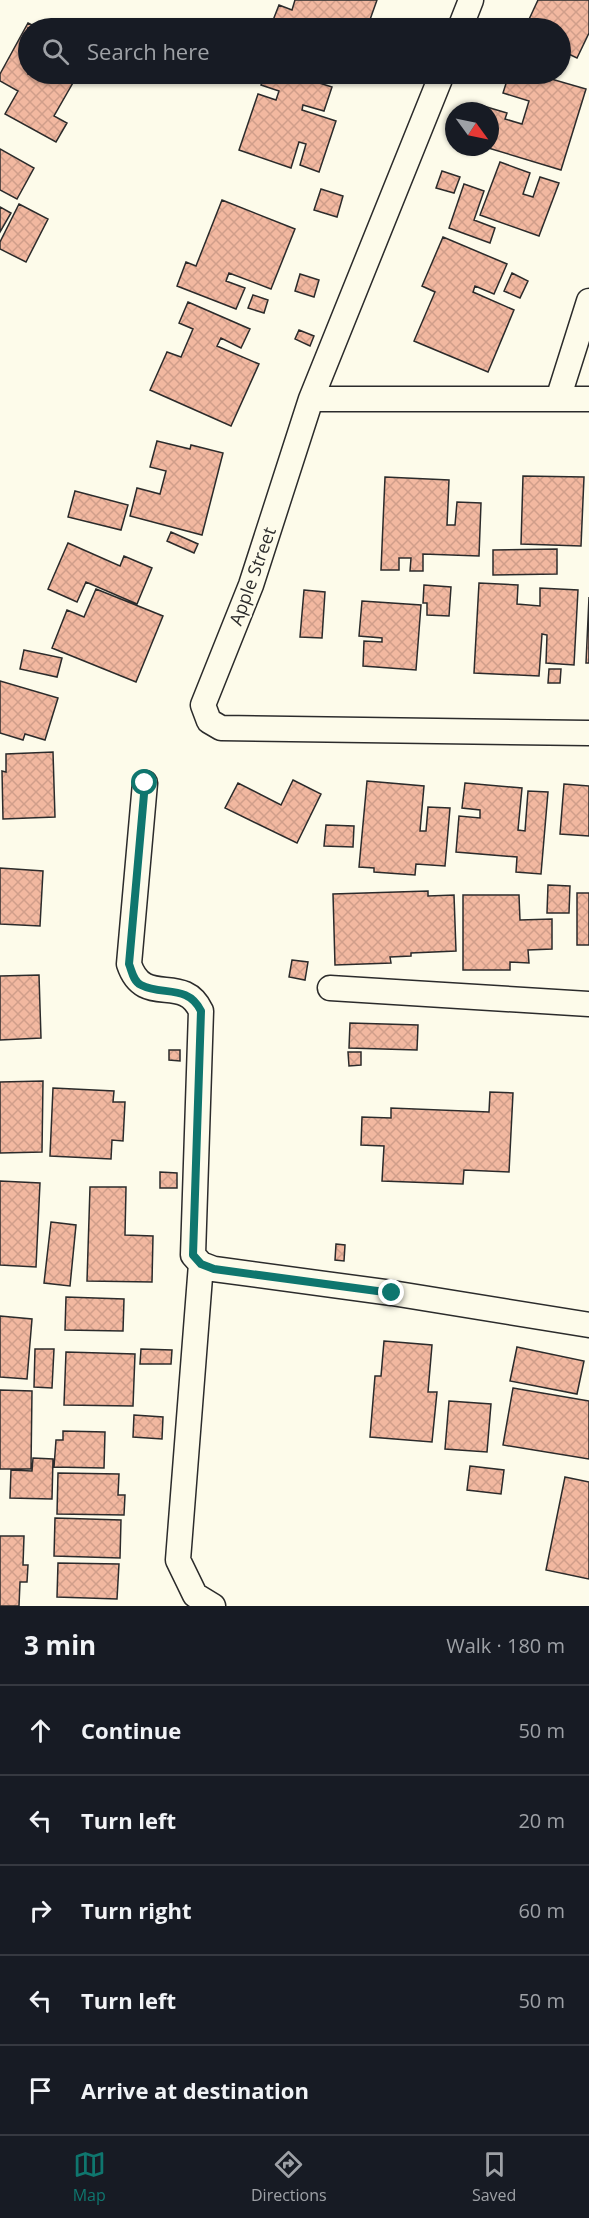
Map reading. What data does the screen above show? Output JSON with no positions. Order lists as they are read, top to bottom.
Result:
{
  "streets": {
    "street": ["Apple Street"]
  },
  "north": "bottom right",
  "page": {
    "search": "Search here",
    "heading": ["3 min", "Walk · 180 m"],
    "list": [
      ["Continue", "50 m"],
      ["Turn left", "20 m"],
      ["Turn right", "60 m"],
      ["Turn left", "50 m"],
      "Arrive at destination"
    ],
    "nav": ["Map", "Directions", "Saved"]
  }
}
